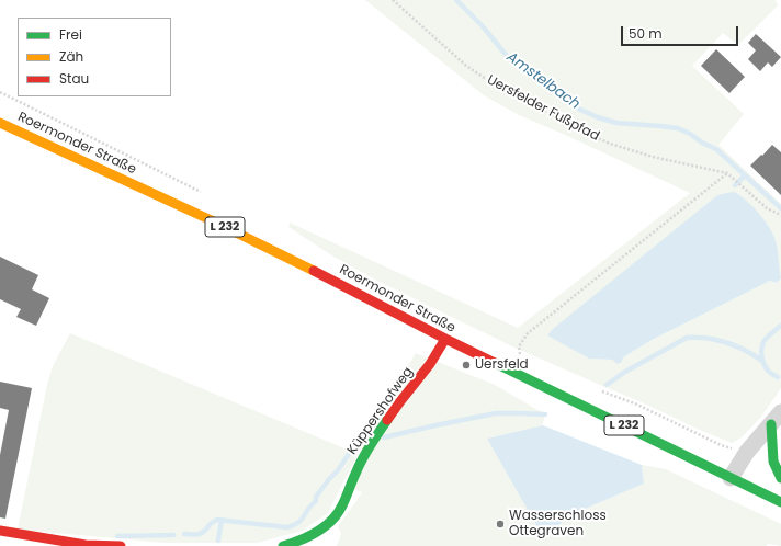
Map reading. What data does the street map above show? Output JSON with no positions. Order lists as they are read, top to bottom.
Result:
{
  "streets": {
    "main road": ["Roermonder Straße", "L 232", "Küppershofweg"],
    "path": ["Uersfelder Fußpfad"]
  },
  "crossings": [
    ["Roermonder Straße", "Küppershofweg"]
  ],
  "water": ["Amstelbach"],
  "places": ["Uersfeld", "Wasserschloss Ottegraven"],
  "legend": ["Frei", "Zäh", "Stau"],
  "scale_bar": "50 m"
}
